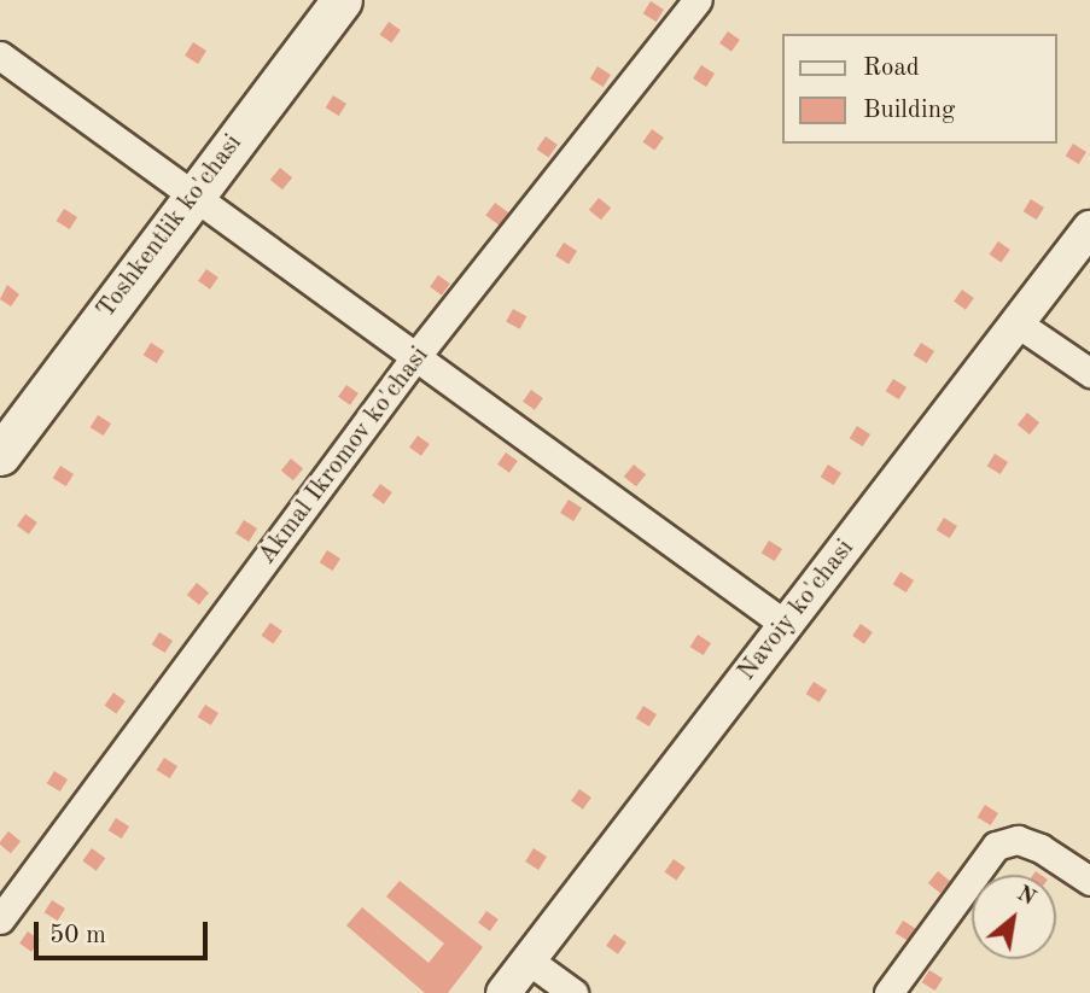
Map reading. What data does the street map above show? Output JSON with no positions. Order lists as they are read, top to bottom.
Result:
{
  "streets": {
    "main road": ["Toshkentlik ko'chasi"],
    "street": ["Akmal Ikromov ko'chasi", "Navoiy ko'chasi"]
  },
  "legend": ["Road", "Building"],
  "scale_bar": "50 m",
  "north": "top right"
}
